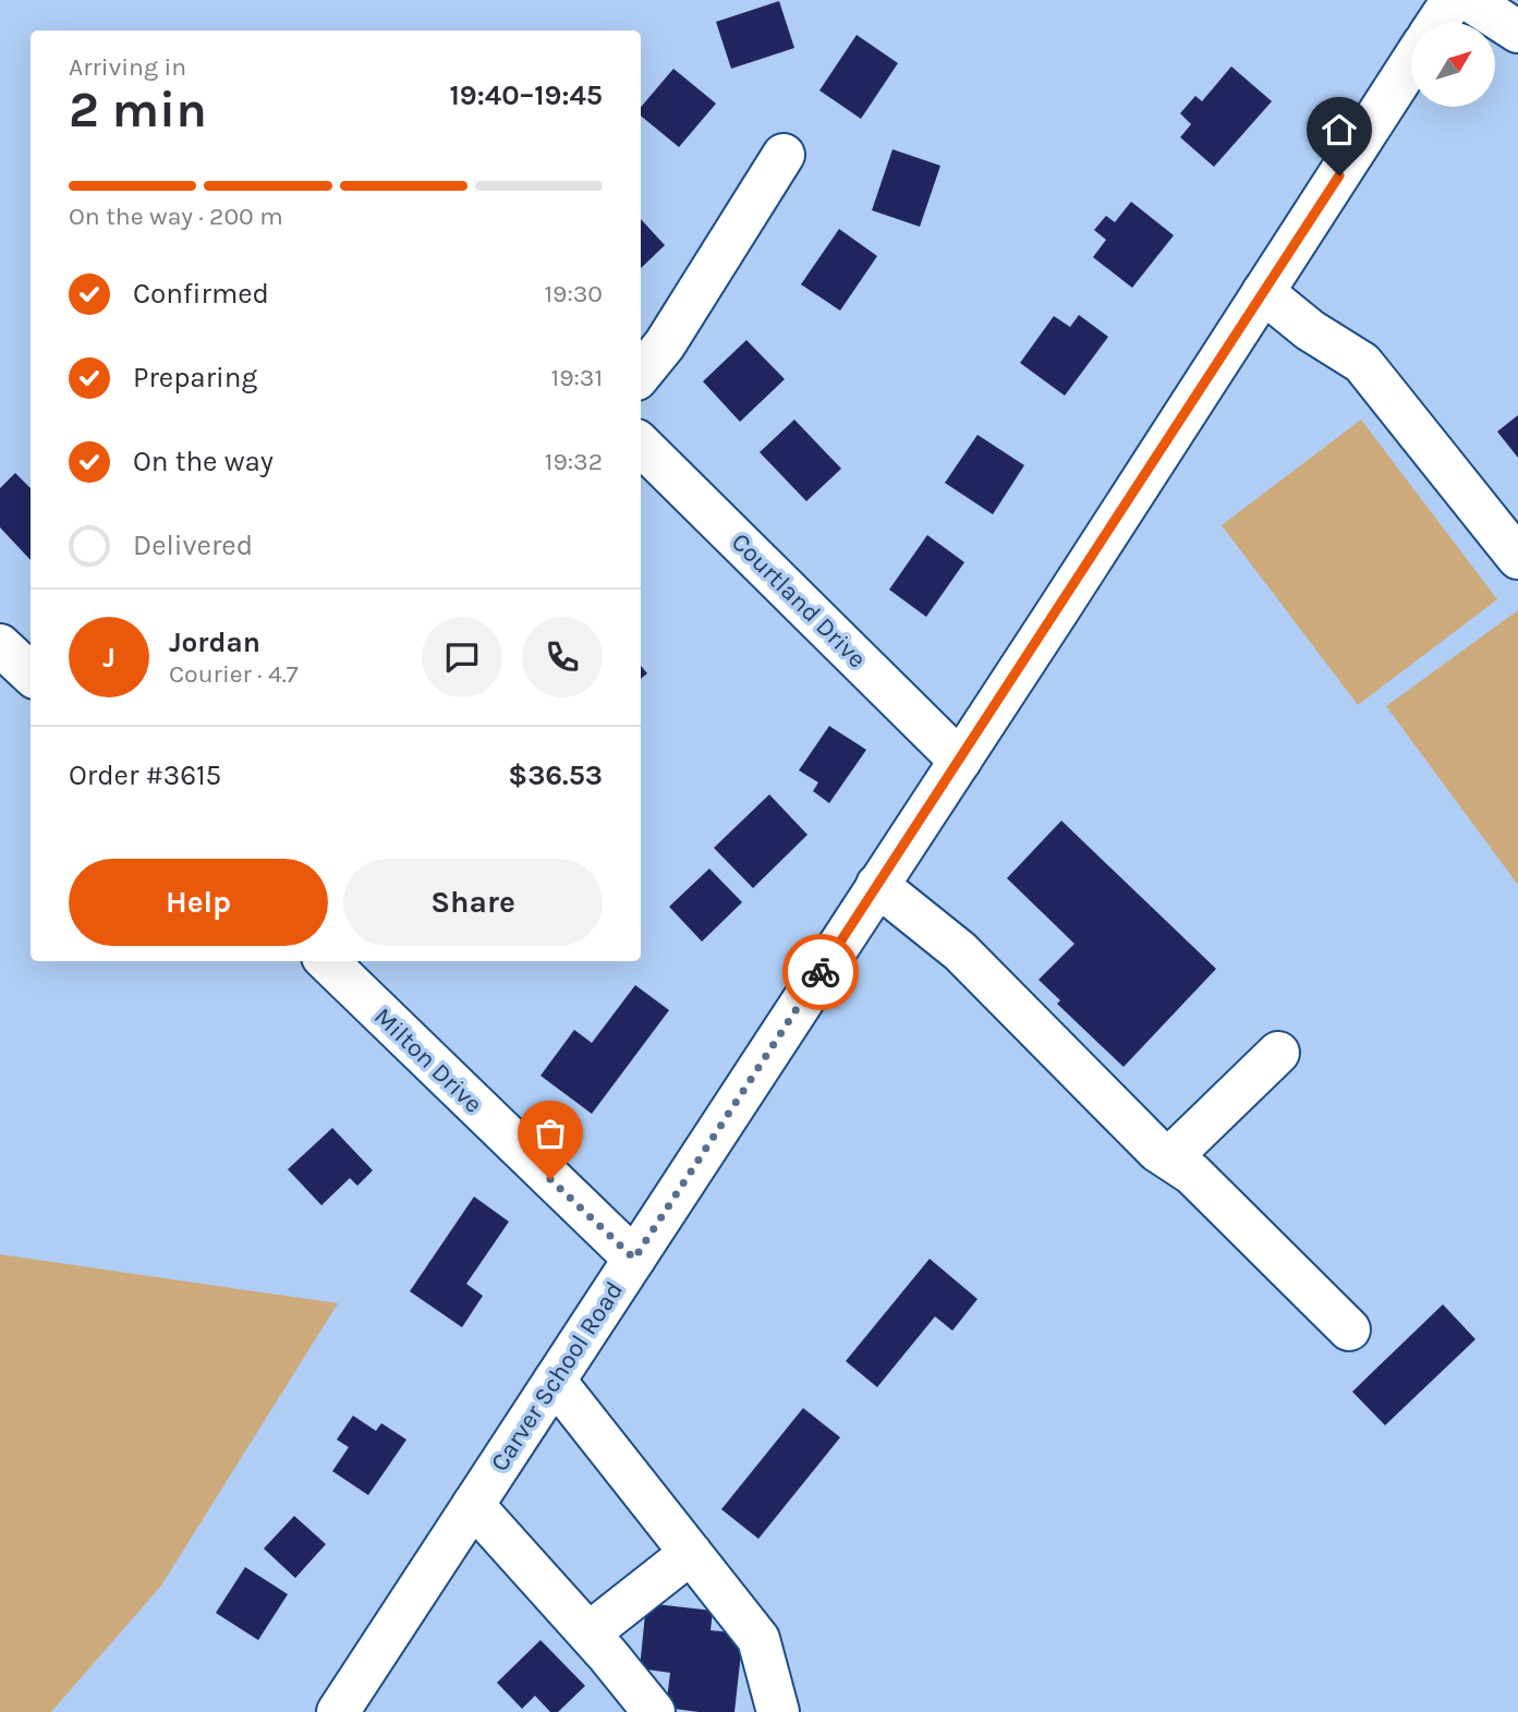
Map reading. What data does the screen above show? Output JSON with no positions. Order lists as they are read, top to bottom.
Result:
{
  "streets": {
    "main road": ["Courtland Drive", "Milton Drive", "Carver School Road"]
  },
  "crossings": [
    ["Courtland Drive", "Carver School Road"],
    ["Milton Drive", "Carver School Road"]
  ],
  "north": "top right",
  "page": {
    "heading": ["2 min", "Arriving in", "19:40–19:45"],
    "panel": [
      "Jordan",
      "Courier · 4.7",
      "Order #3615",
      "$36.53"
    ],
    "bar": "On the way · 200 m",
    "list": [
      ["Confirmed", "19:30"],
      ["Preparing", "19:31"],
      ["On the way", "19:32"],
      "Delivered"
    ],
    "round": "J",
    "buttons": ["Help", "Share"]
  }
}
